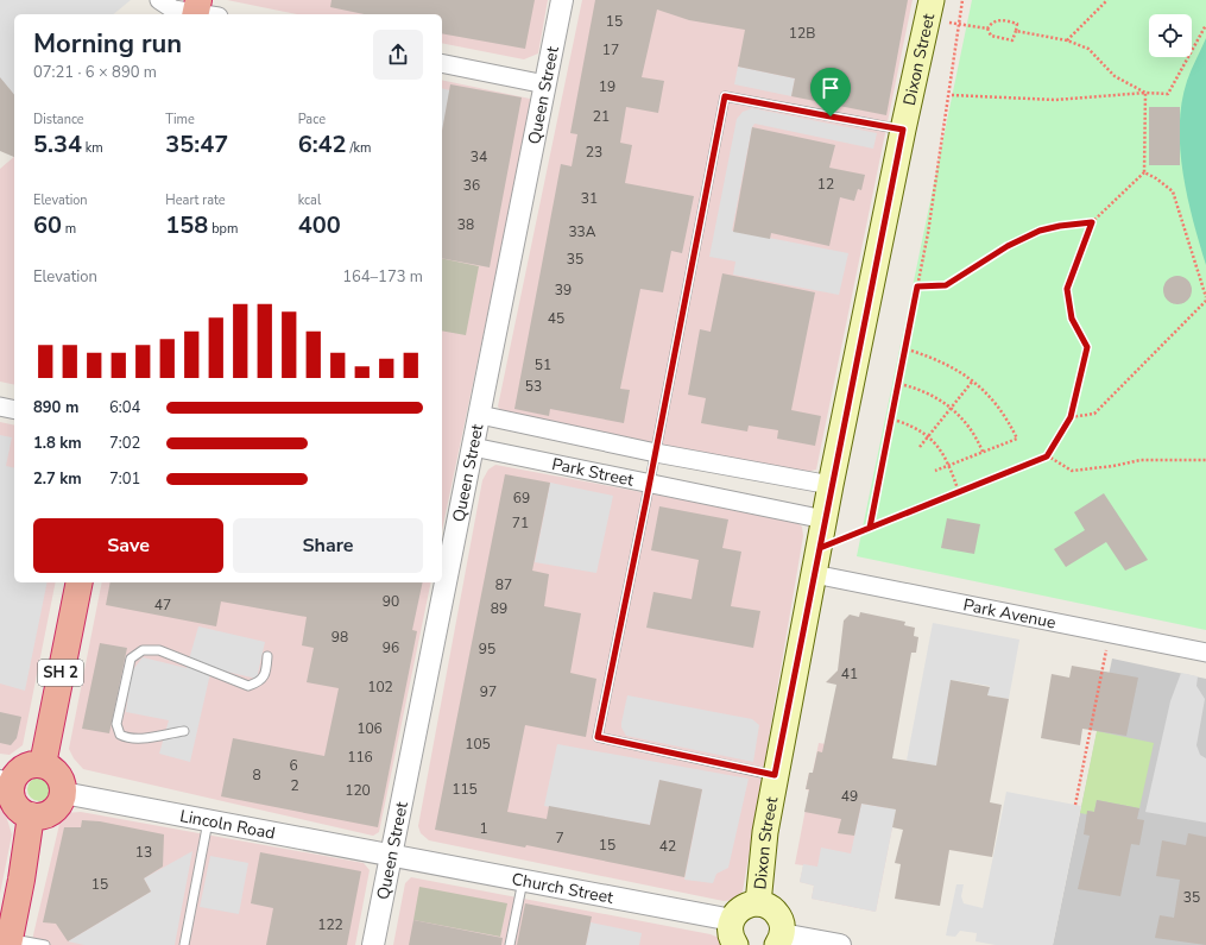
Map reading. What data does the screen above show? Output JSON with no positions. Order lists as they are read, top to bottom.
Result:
{
  "streets": {
    "highway": ["SH 2"],
    "main road": ["Dixon Street"],
    "street": [
      "Queen Street",
      "Park Street",
      "Park Avenue",
      "Lincoln Road",
      "Church Street"
    ]
  },
  "crossings": [
    ["Dixon Street", "Park Street"],
    ["Dixon Street", "Park Avenue"],
    ["Queen Street", "Park Street"],
    ["Queen Street", "Lincoln Road"],
    ["Queen Street", "Church Street"],
    ["SH 2", "Lincoln Road"],
    ["Lincoln Road", "Church Street"]
  ],
  "house_numbers": [
    "15",
    "12B",
    "17",
    "19",
    "21",
    "23",
    "34",
    "12",
    "36",
    "31",
    "38",
    "33A",
    "35",
    "39",
    "45",
    "51",
    "53",
    "69",
    "71",
    "87",
    "90",
    "47",
    "89",
    "98",
    "96",
    "95",
    "41",
    "102",
    "97",
    "106",
    "105",
    "116",
    "6",
    "8",
    "2",
    "115",
    "120",
    "49",
    "1",
    "7",
    "15",
    "42",
    "13",
    "15",
    "35",
    "122"
  ],
  "page": {
    "heading": ["Morning run", "07:21 · 6 × 890 m"],
    "stats": [
      ["Distance", "5.34 km"],
      ["Time", "35:47"],
      ["Pace", "6:42 /km"],
      ["Elevation", "60 m"],
      ["Heart rate", "158 bpm"],
      ["kcal", "400"]
    ],
    "chart": ["Elevation", "164–173 m"],
    "list": [
      {
        "name": "890 m",
        "note": "6:04"
      },
      {
        "name": "1.8 km",
        "note": "7:02"
      },
      {
        "name": "2.7 km",
        "note": "7:01"
      }
    ],
    "buttons": ["Save", "Share"]
  }
}
